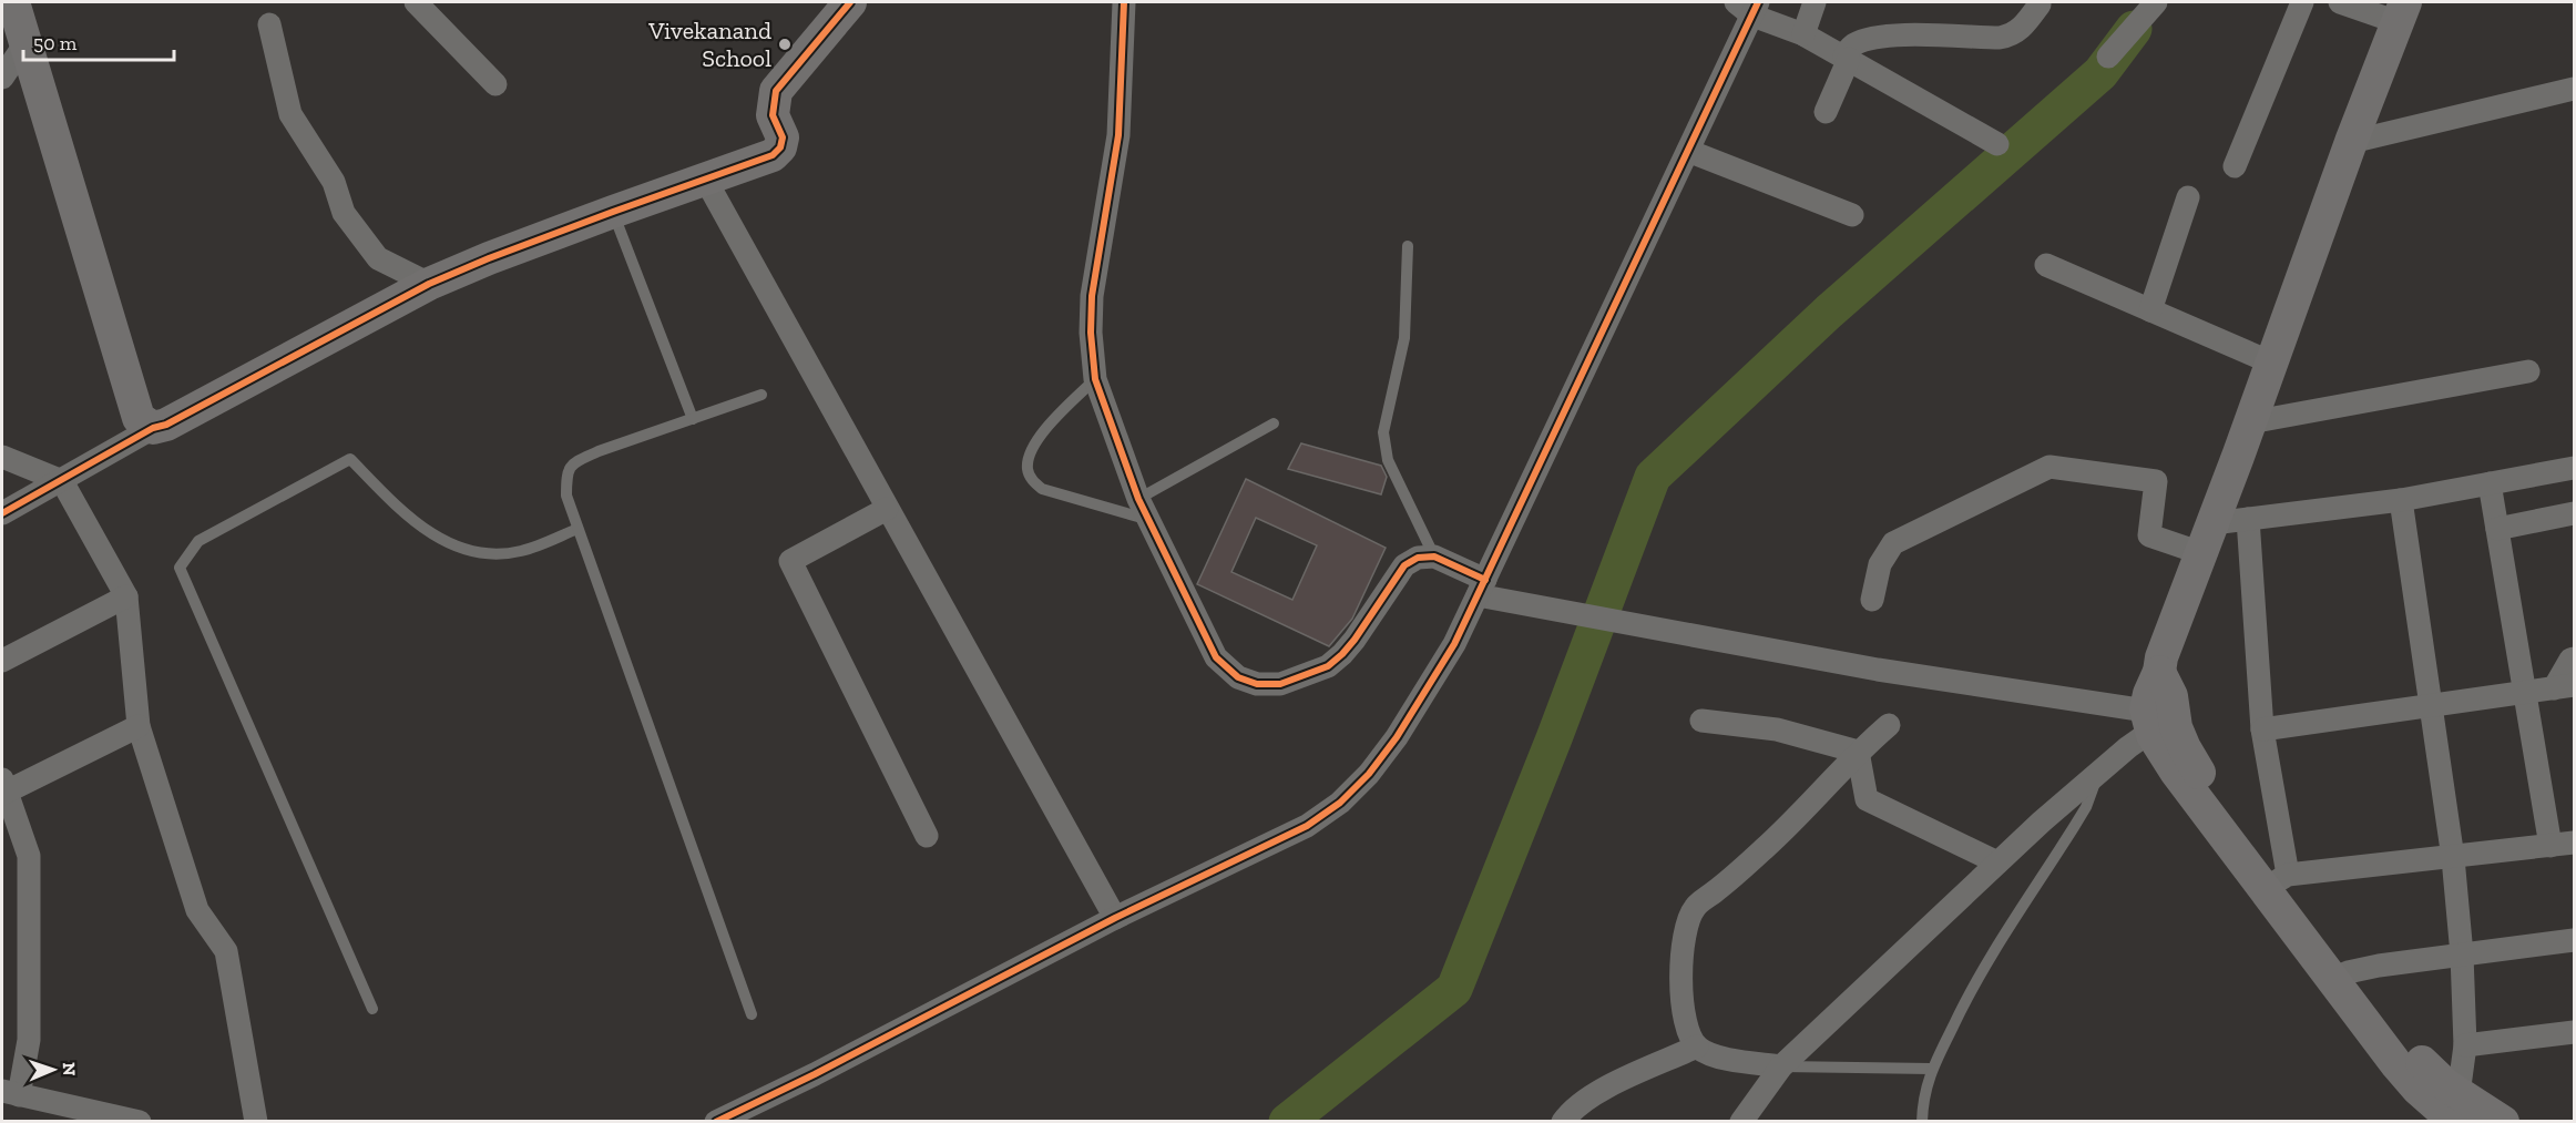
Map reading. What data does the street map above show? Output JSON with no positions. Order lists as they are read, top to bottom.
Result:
{
  "places": ["Vivekanand School"],
  "scale_bar": "50 m",
  "north": "right"
}
